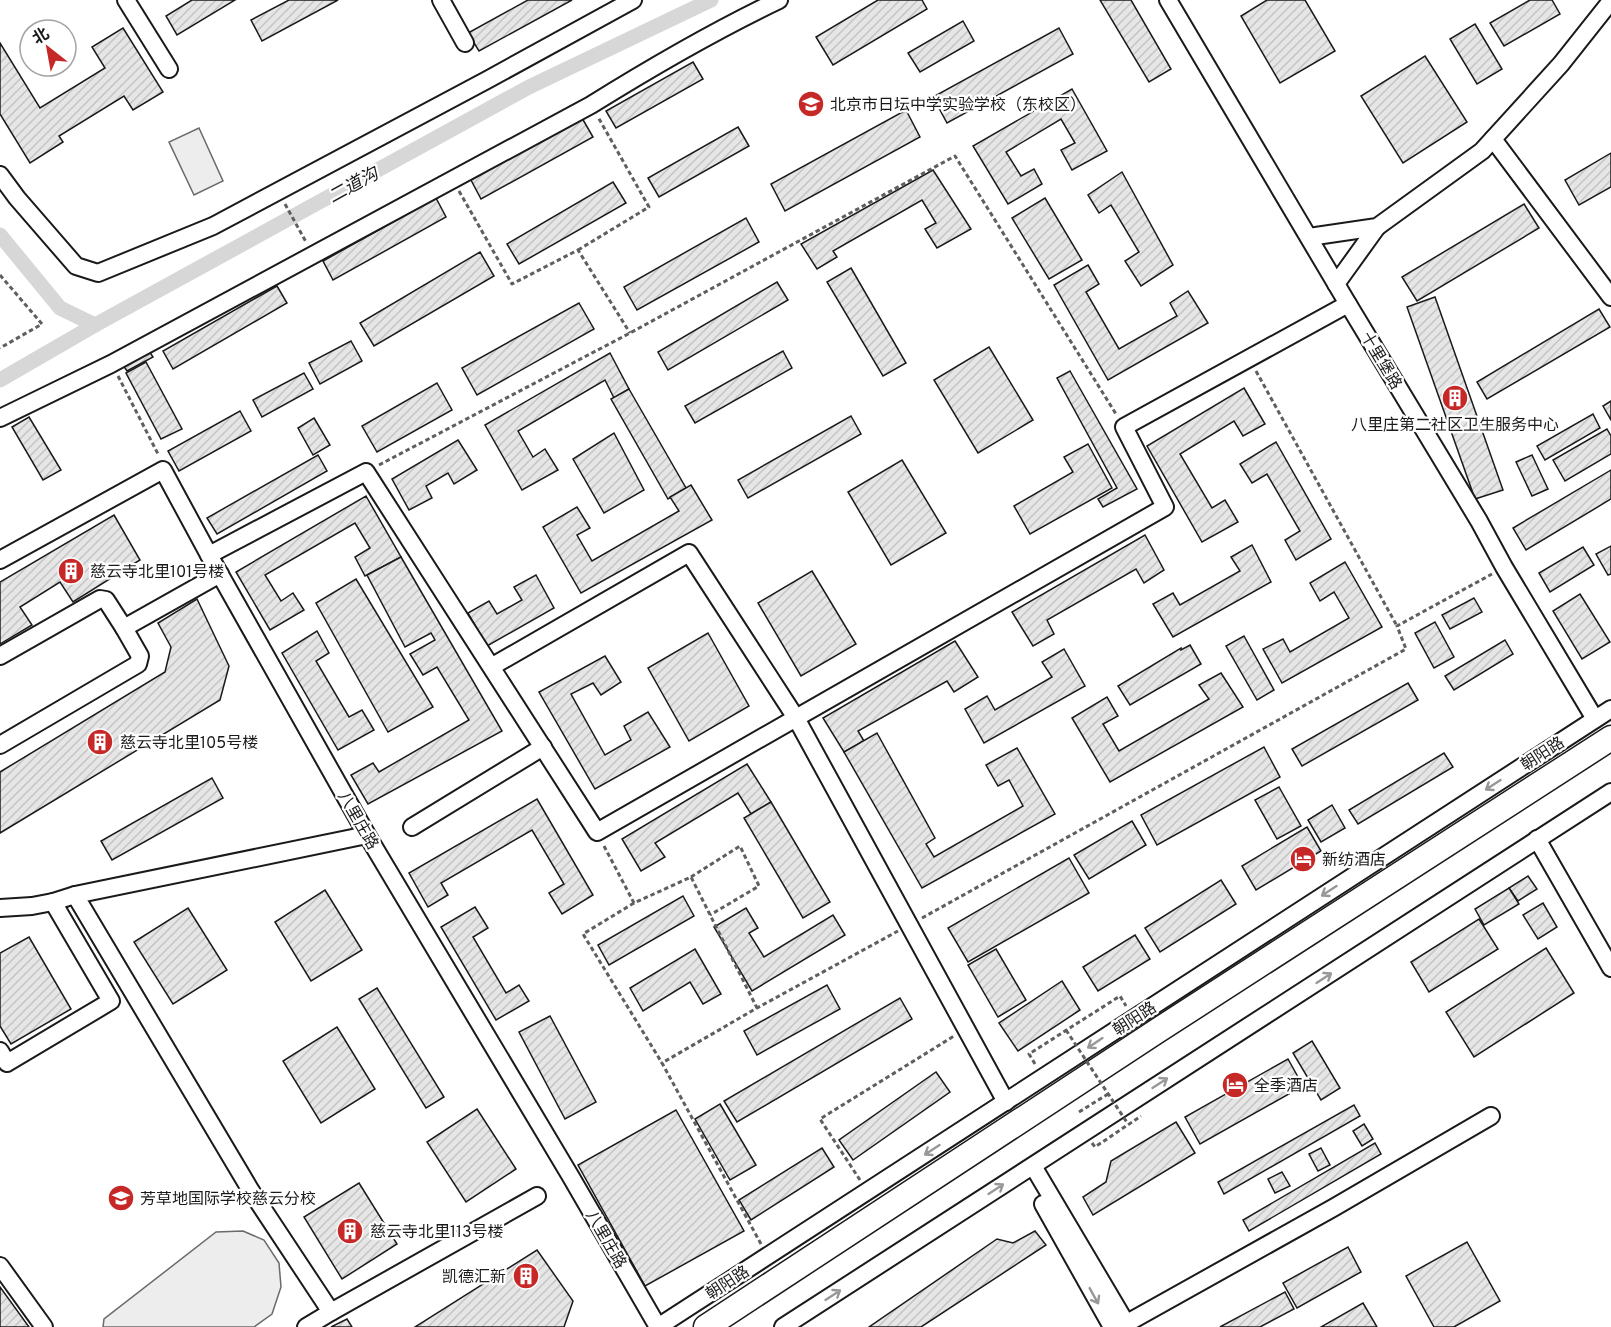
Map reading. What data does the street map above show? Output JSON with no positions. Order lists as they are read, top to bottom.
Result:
{
  "streets": {
    "highway": ["朝阳路"],
    "street": ["十里堡路", "八里庄路"]
  },
  "crossings": [
    ["十里堡路", "朝阳路"],
    ["朝阳路", "八里庄路"]
  ],
  "water": ["二道沟"],
  "places": {
    "school or university": ["北京市日坛中学实验学校（东校区）", "芳草地国际学校慈云分校"],
    "building": [
      "八里庄第二社区卫生服务中心",
      "慈云寺北里101号楼",
      "慈云寺北里105号楼",
      "慈云寺北里113号楼",
      "凯德汇新"
    ],
    "hotel": ["新纺酒店", "全季酒店"]
  },
  "north": "top left"
}
